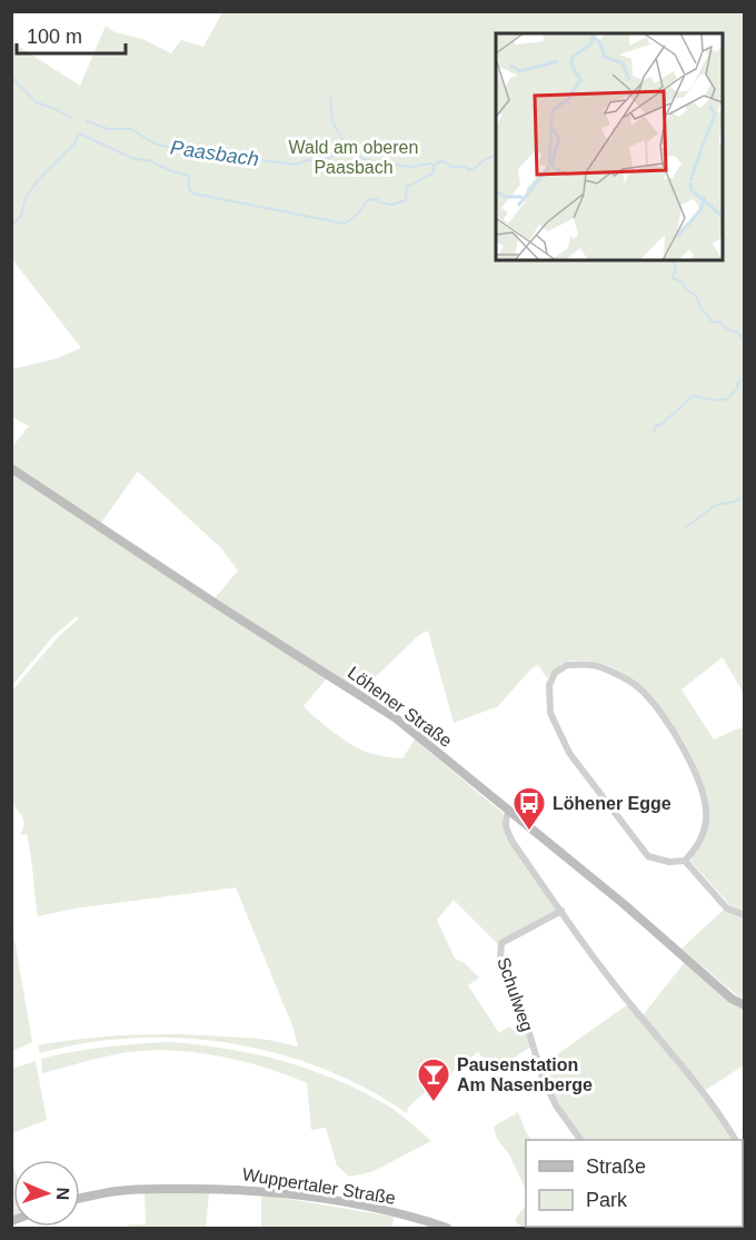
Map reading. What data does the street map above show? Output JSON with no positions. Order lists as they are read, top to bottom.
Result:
{
  "streets": {
    "street": ["Löhener Straße", "Schulweg", "Wuppertaler Straße"]
  },
  "water": ["Paasbach"],
  "parks": ["Wald am oberen Paasbach"],
  "places": {
    "bus stop": ["Löhener Egge"],
    "bar": ["Pausenstation Am Nasenberge"]
  },
  "legend": ["Straße", "Park"],
  "scale_bar": "100 m",
  "north": "right"
}
